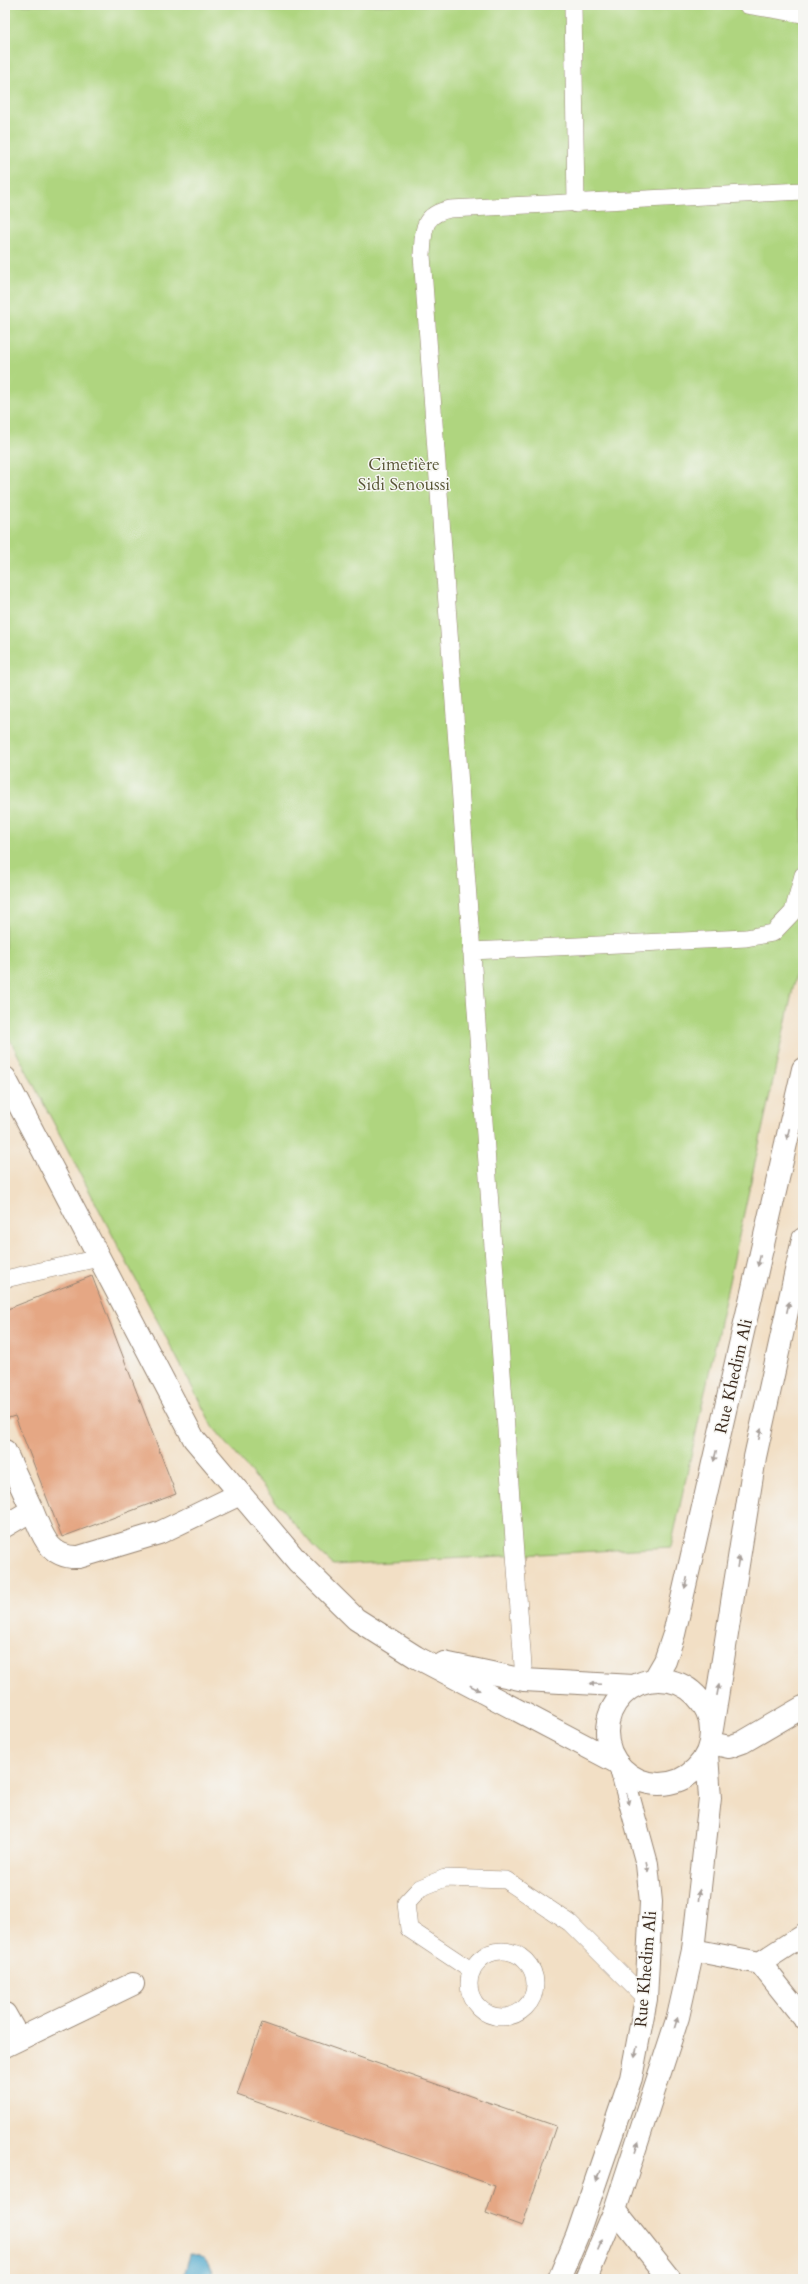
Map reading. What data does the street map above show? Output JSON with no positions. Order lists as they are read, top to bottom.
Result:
{
  "streets": {
    "main road": ["Rue Khedim Ali"]
  },
  "parks": ["Cimetière Sidi Senoussi"]
}
